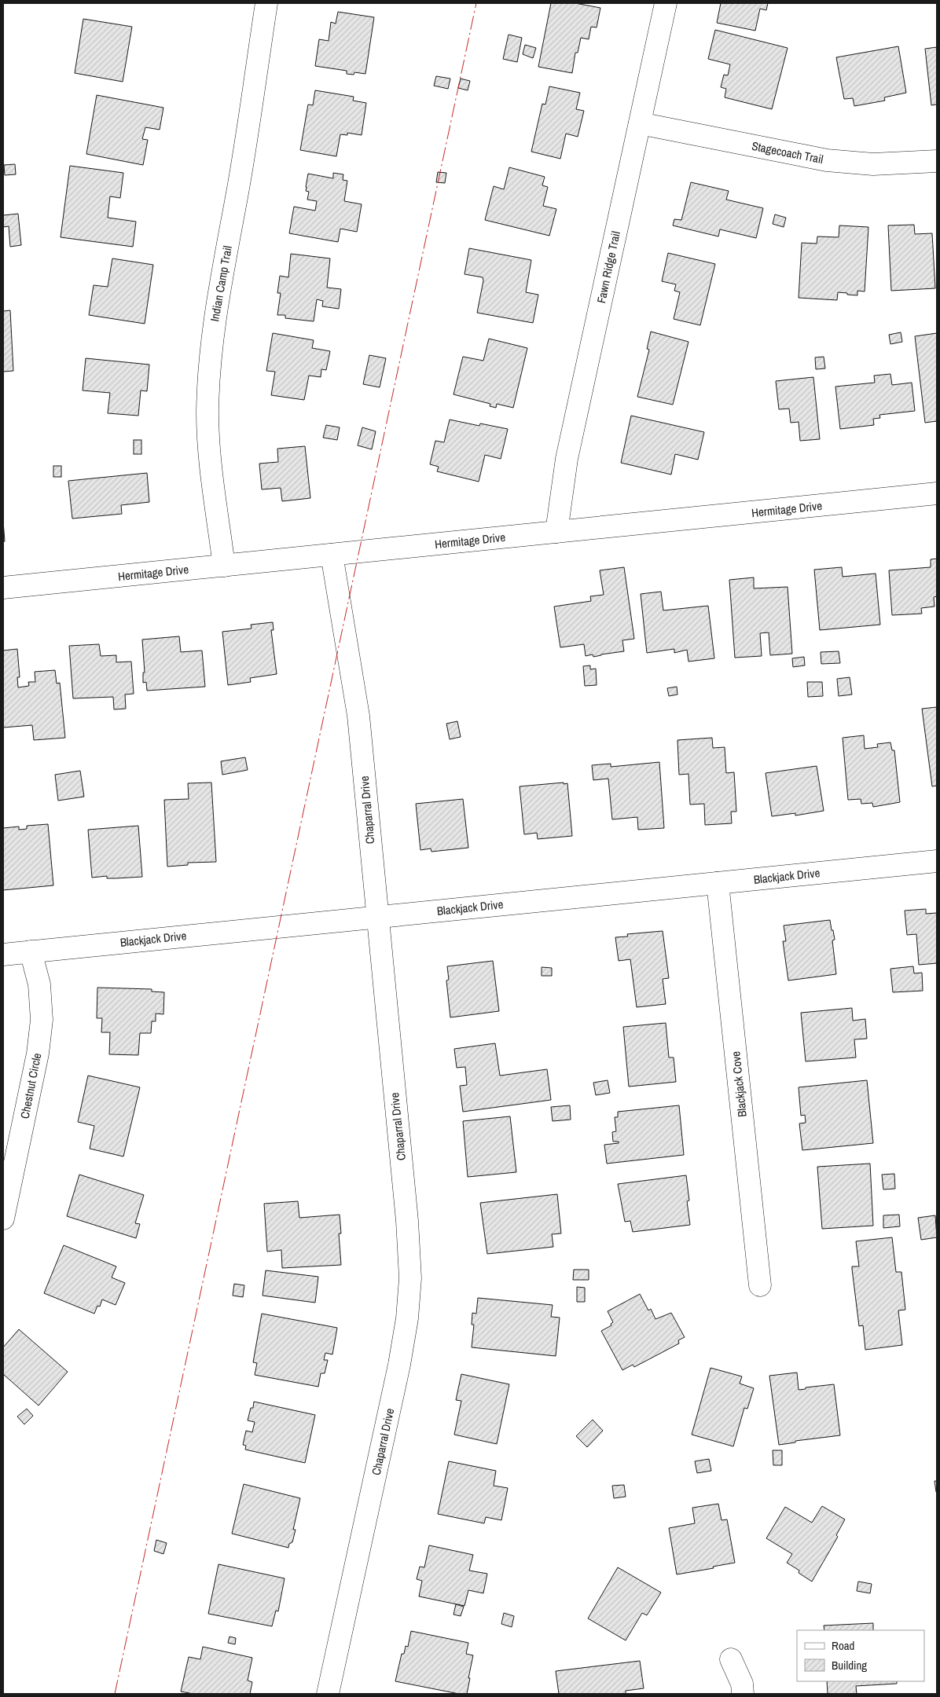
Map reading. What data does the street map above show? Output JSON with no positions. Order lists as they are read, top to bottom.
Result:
{
  "streets": {
    "street": [
      "Stagecoach Trail",
      "Fawn Ridge Trail",
      "Indian Camp Trail",
      "Hermitage Drive",
      "Chaparral Drive",
      "Blackjack Drive",
      "Blackjack Cove",
      "Chestnut Circle"
    ]
  },
  "crossings": [
    ["Stagecoach Trail", "Fawn Ridge Trail"],
    ["Fawn Ridge Trail", "Hermitage Drive"],
    ["Indian Camp Trail", "Hermitage Drive"],
    ["Hermitage Drive", "Chaparral Drive"],
    ["Chaparral Drive", "Blackjack Drive"],
    ["Blackjack Drive", "Blackjack Cove"],
    ["Blackjack Drive", "Chestnut Circle"]
  ],
  "legend": ["Road", "Building"]
}
